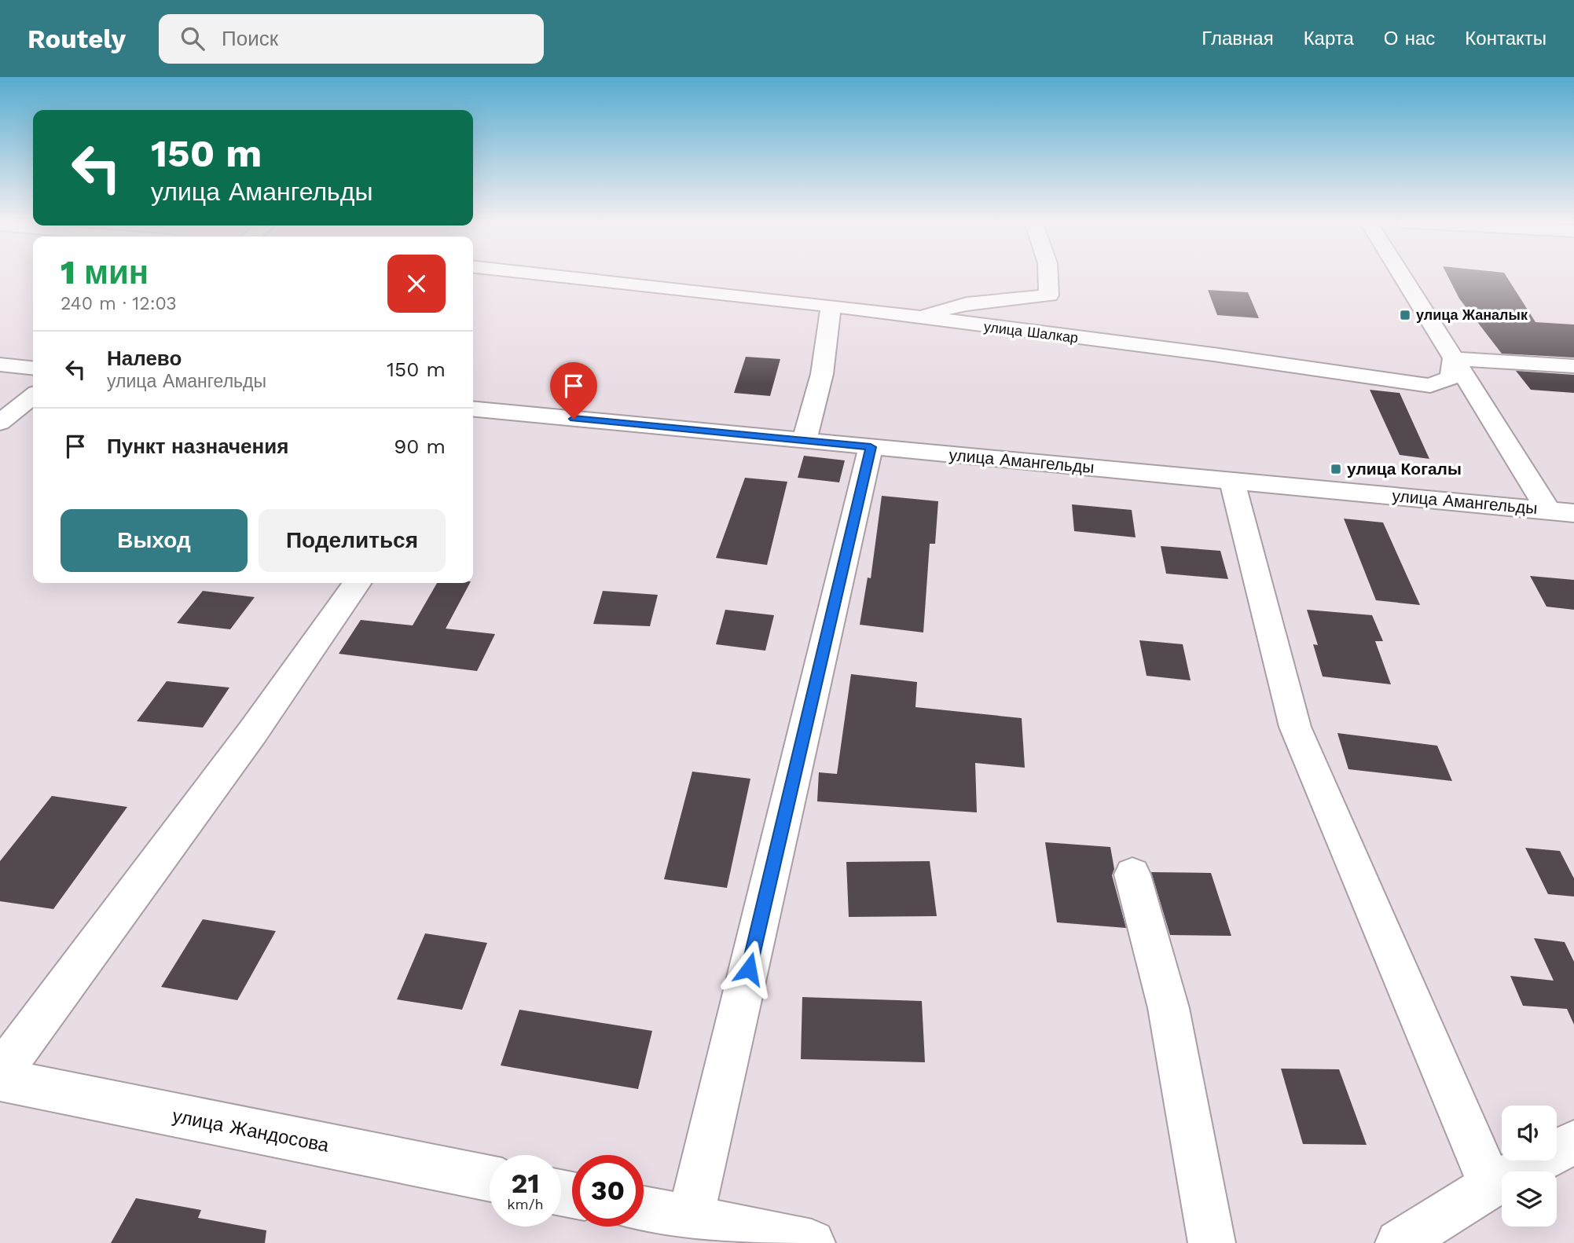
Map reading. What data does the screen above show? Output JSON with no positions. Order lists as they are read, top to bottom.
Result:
{
  "streets": {
    "street": ["улица Шалкар", "улица Амангельды", "улица Жандосова"]
  },
  "places": {
    "transit": ["улица Жаналык", "улица Когалы"]
  },
  "page": {
    "header": "Routely",
    "search": "Поиск",
    "nav": [
      "Главная",
      "Карта",
      "О нас",
      "Контакты"
    ],
    "turn": ["150 m", "улица Амангельды"],
    "heading": ["1 мин", "240 m · 12:03"],
    "list": [
      {
        "name": "Налево",
        "note": "улица Амангельды",
        "value": "150 m"
      },
      {
        "name": "Пункт назначения",
        "value": "90 m"
      }
    ],
    "buttons": ["Выход", "Поделиться"],
    "speed": "21 km/h",
    "limit": "30"
  }
}
